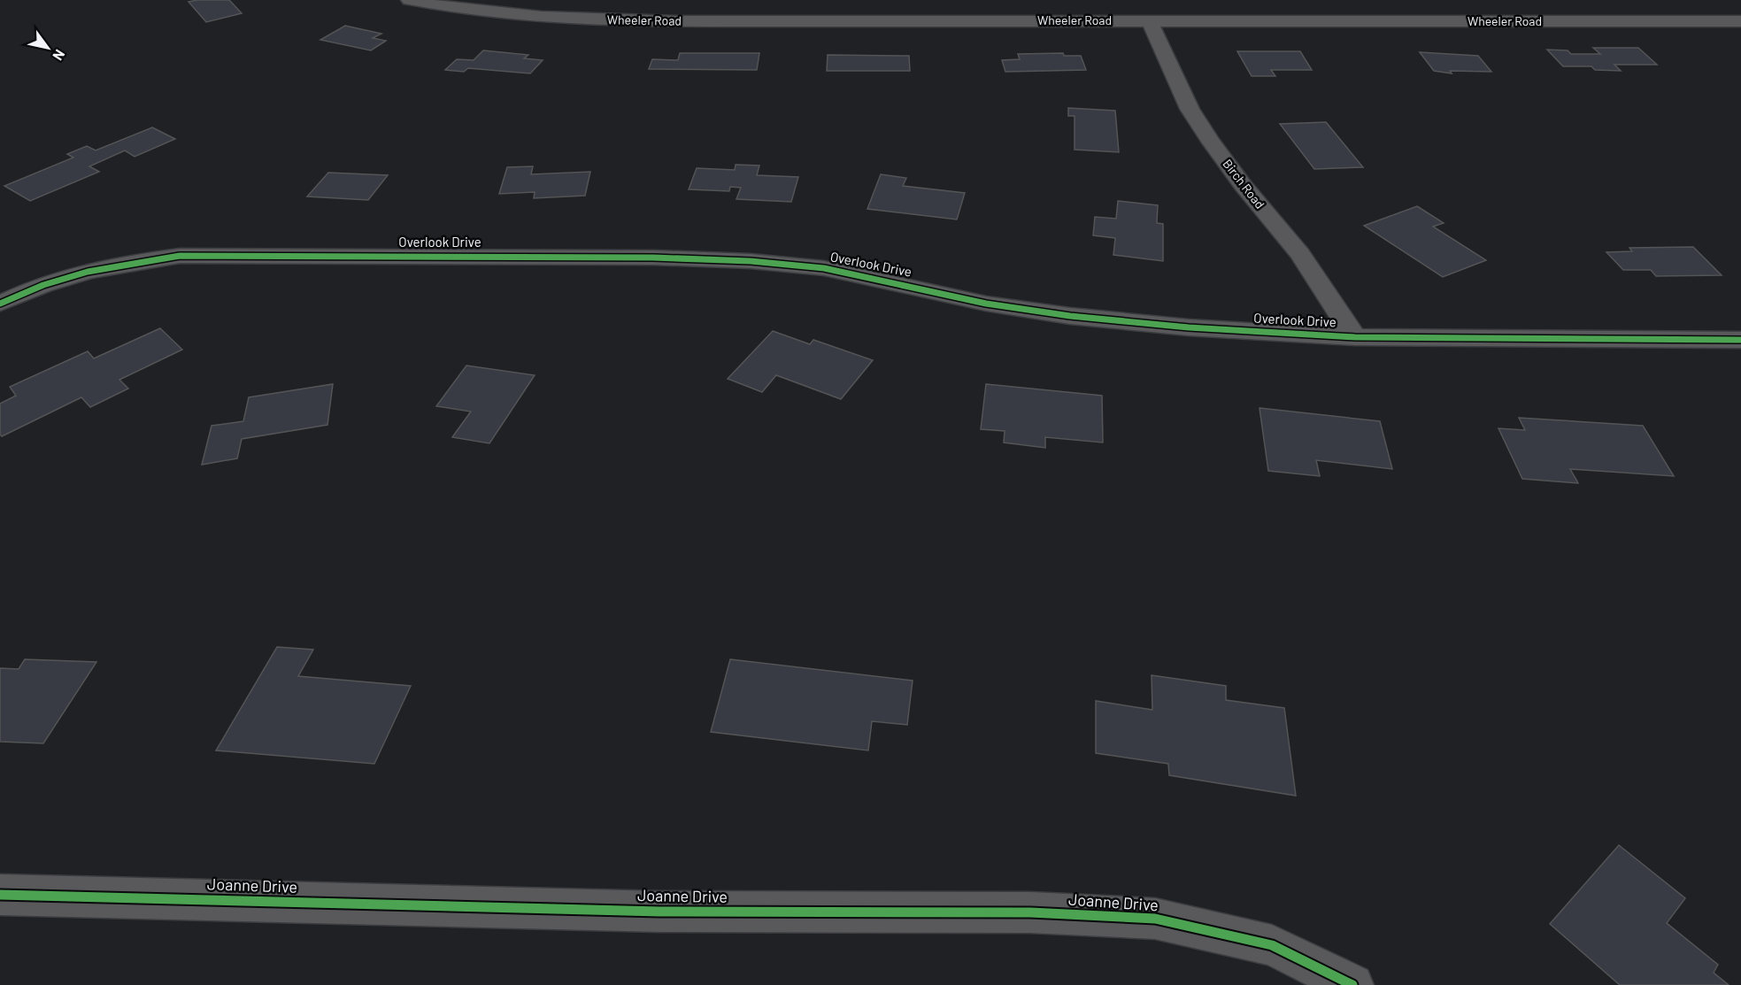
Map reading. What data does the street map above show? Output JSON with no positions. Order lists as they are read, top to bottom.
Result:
{
  "streets": {
    "street": [
      "Wheeler Road",
      "Birch Road",
      "Overlook Drive",
      "Joanne Drive"
    ]
  },
  "crossings": [
    ["Wheeler Road", "Birch Road"],
    ["Birch Road", "Overlook Drive"]
  ],
  "north": "bottom right"
}
